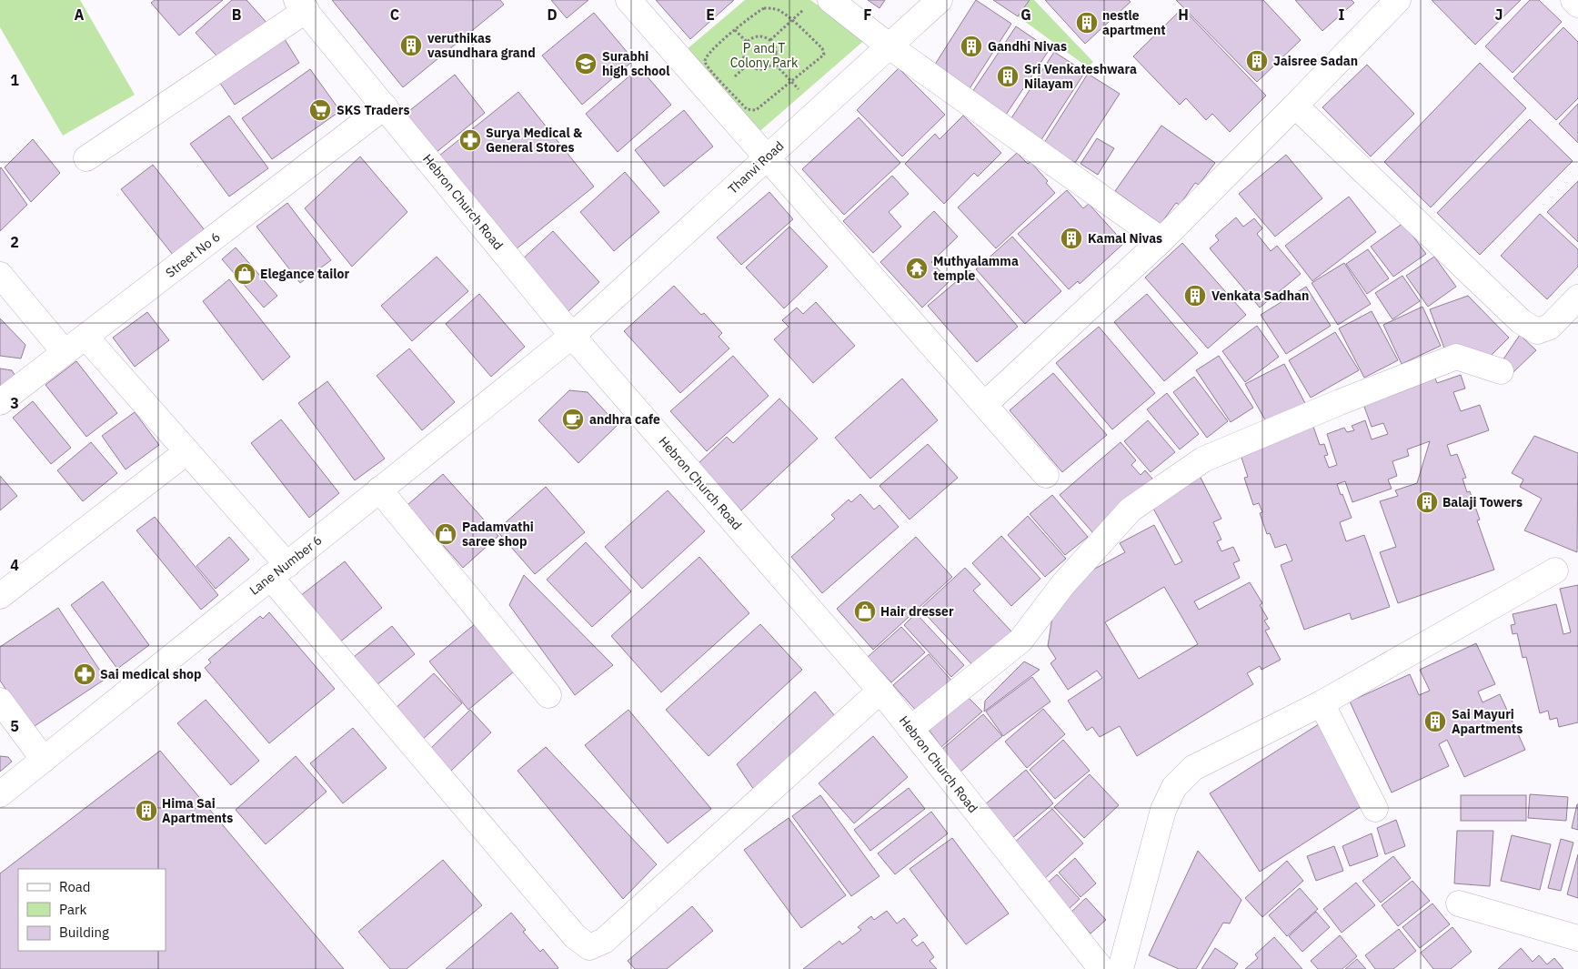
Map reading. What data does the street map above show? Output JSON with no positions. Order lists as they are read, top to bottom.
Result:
{
  "streets": {
    "street": [
      "Thanvi Road",
      "Hebron Church Road",
      "Street No 6",
      "Lane Number 6"
    ]
  },
  "crossings": [
    ["Thanvi Road", "Hebron Church Road"],
    ["Thanvi Road", "Lane Number 6"],
    ["Hebron Church Road", "Street No 6"],
    ["Hebron Church Road", "Lane Number 6"]
  ],
  "parks": ["P and T Colony Park"],
  "places": {
    "building": [
      "nestle apartment",
      "veruthikas vasundhara grand",
      "Gandhi Nivas",
      "Jaisree Sadan",
      "Sri Venkateshwara Nilayam",
      "Kamal Nivas",
      "Venkata Sadhan",
      "Balaji Towers",
      "Sai Mayuri Apartments",
      "Hima Sai Apartments"
    ],
    "school or university": ["Surabhi high school"],
    "supermarket": ["SKS Traders"],
    "pharmacy": ["Surya Medical & General Stores", "Sai medical shop"],
    "temple": ["Muthyalamma temple"],
    "shop": ["Elegance tailor", "Padamvathi saree shop", "Hair dresser"],
    "cafe": ["andhra cafe"]
  },
  "legend": ["Road", "Park", "Building"],
  "grid": {
    "columns": [
      "A",
      "B",
      "C",
      "D",
      "E",
      "F",
      "G",
      "H",
      "I",
      "J"
    ],
    "rows": [
      "1",
      "2",
      "3",
      "4",
      "5"
    ]
  }
}
